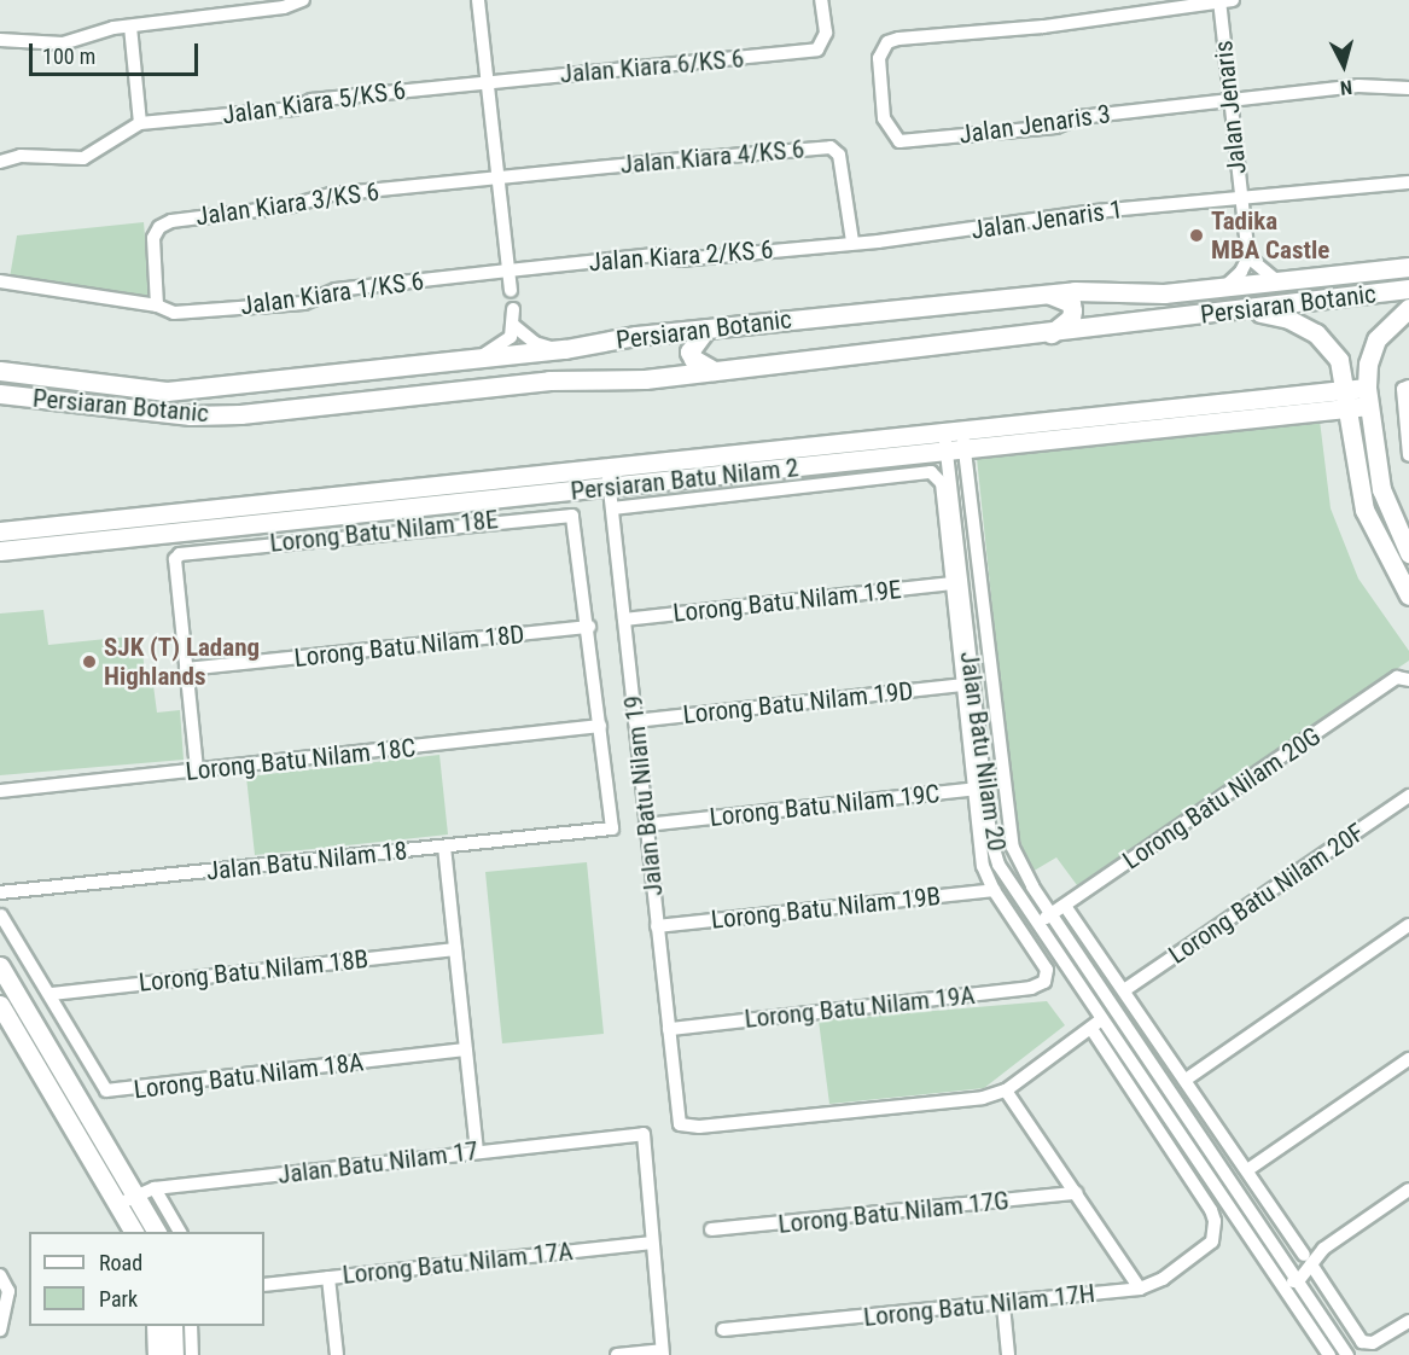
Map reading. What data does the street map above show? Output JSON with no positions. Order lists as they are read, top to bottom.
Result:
{
  "streets": {
    "main road": ["Persiaran Botanic", "Persiaran Batu Nilam 2"],
    "street": [
      "Jalan Kiara 6/KS 6",
      "Jalan Kiara 5/KS 6",
      "Jalan Jenaris",
      "Jalan Jenaris 3",
      "Jalan Kiara 4/KS 6",
      "Jalan Kiara 3/KS 6",
      "Jalan Jenaris 1",
      "Jalan Kiara 2/KS 6",
      "Jalan Kiara 1/KS 6",
      "Lorong Batu Nilam 18E",
      "Lorong Batu Nilam 19E",
      "Lorong Batu Nilam 18D",
      "Lorong Batu Nilam 19D",
      "Jalan Batu Nilam 20",
      "Lorong Batu Nilam 18C",
      "Jalan Batu Nilam 19",
      "Lorong Batu Nilam 20G",
      "Lorong Batu Nilam 19C",
      "Jalan Batu Nilam 18",
      "Lorong Batu Nilam 20F",
      "Lorong Batu Nilam 19B",
      "Lorong Batu Nilam 18B",
      "Lorong Batu Nilam 19A",
      "Lorong Batu Nilam 18A",
      "Jalan Batu Nilam 17",
      "Lorong Batu Nilam 17G",
      "Lorong Batu Nilam 17A",
      "Lorong Batu Nilam 17H"
    ]
  },
  "crossings": [
    ["Jalan Kiara 6/KS 6", "Jalan Kiara 5/KS 6"],
    ["Jalan Jenaris", "Jalan Jenaris 3"],
    ["Jalan Jenaris", "Jalan Jenaris 1"],
    ["Jalan Kiara 4/KS 6", "Jalan Kiara 3/KS 6"],
    ["Jalan Kiara 4/KS 6", "Jalan Jenaris 1"],
    ["Jalan Kiara 4/KS 6", "Jalan Kiara 2/KS 6"],
    ["Jalan Kiara 3/KS 6", "Jalan Kiara 1/KS 6"],
    ["Jalan Jenaris 1", "Jalan Kiara 2/KS 6"],
    ["Jalan Kiara 2/KS 6", "Jalan Kiara 1/KS 6"],
    ["Persiaran Batu Nilam 2", "Jalan Batu Nilam 20"],
    ["Persiaran Batu Nilam 2", "Jalan Batu Nilam 19"],
    ["Lorong Batu Nilam 18E", "Lorong Batu Nilam 18D"],
    ["Lorong Batu Nilam 19E", "Jalan Batu Nilam 19"],
    ["Lorong Batu Nilam 19D", "Jalan Batu Nilam 19"],
    ["Jalan Batu Nilam 20", "Lorong Batu Nilam 20G"],
    ["Jalan Batu Nilam 20", "Lorong Batu Nilam 19C"],
    ["Jalan Batu Nilam 20", "Lorong Batu Nilam 17H"],
    ["Lorong Batu Nilam 18C", "Jalan Batu Nilam 18"],
    ["Jalan Batu Nilam 19", "Lorong Batu Nilam 19C"],
    ["Jalan Batu Nilam 19", "Lorong Batu Nilam 19B"],
    ["Jalan Batu Nilam 19", "Lorong Batu Nilam 19A"],
    ["Lorong Batu Nilam 19B", "Lorong Batu Nilam 19A"],
    ["Lorong Batu Nilam 18B", "Lorong Batu Nilam 18A"],
    ["Jalan Batu Nilam 17", "Lorong Batu Nilam 17A"]
  ],
  "places": ["Tadika MBA Castle", "SJK (T) Ladang Highlands"],
  "legend": ["Road", "Park"],
  "scale_bar": "100 m",
  "north": "bottom"
}
